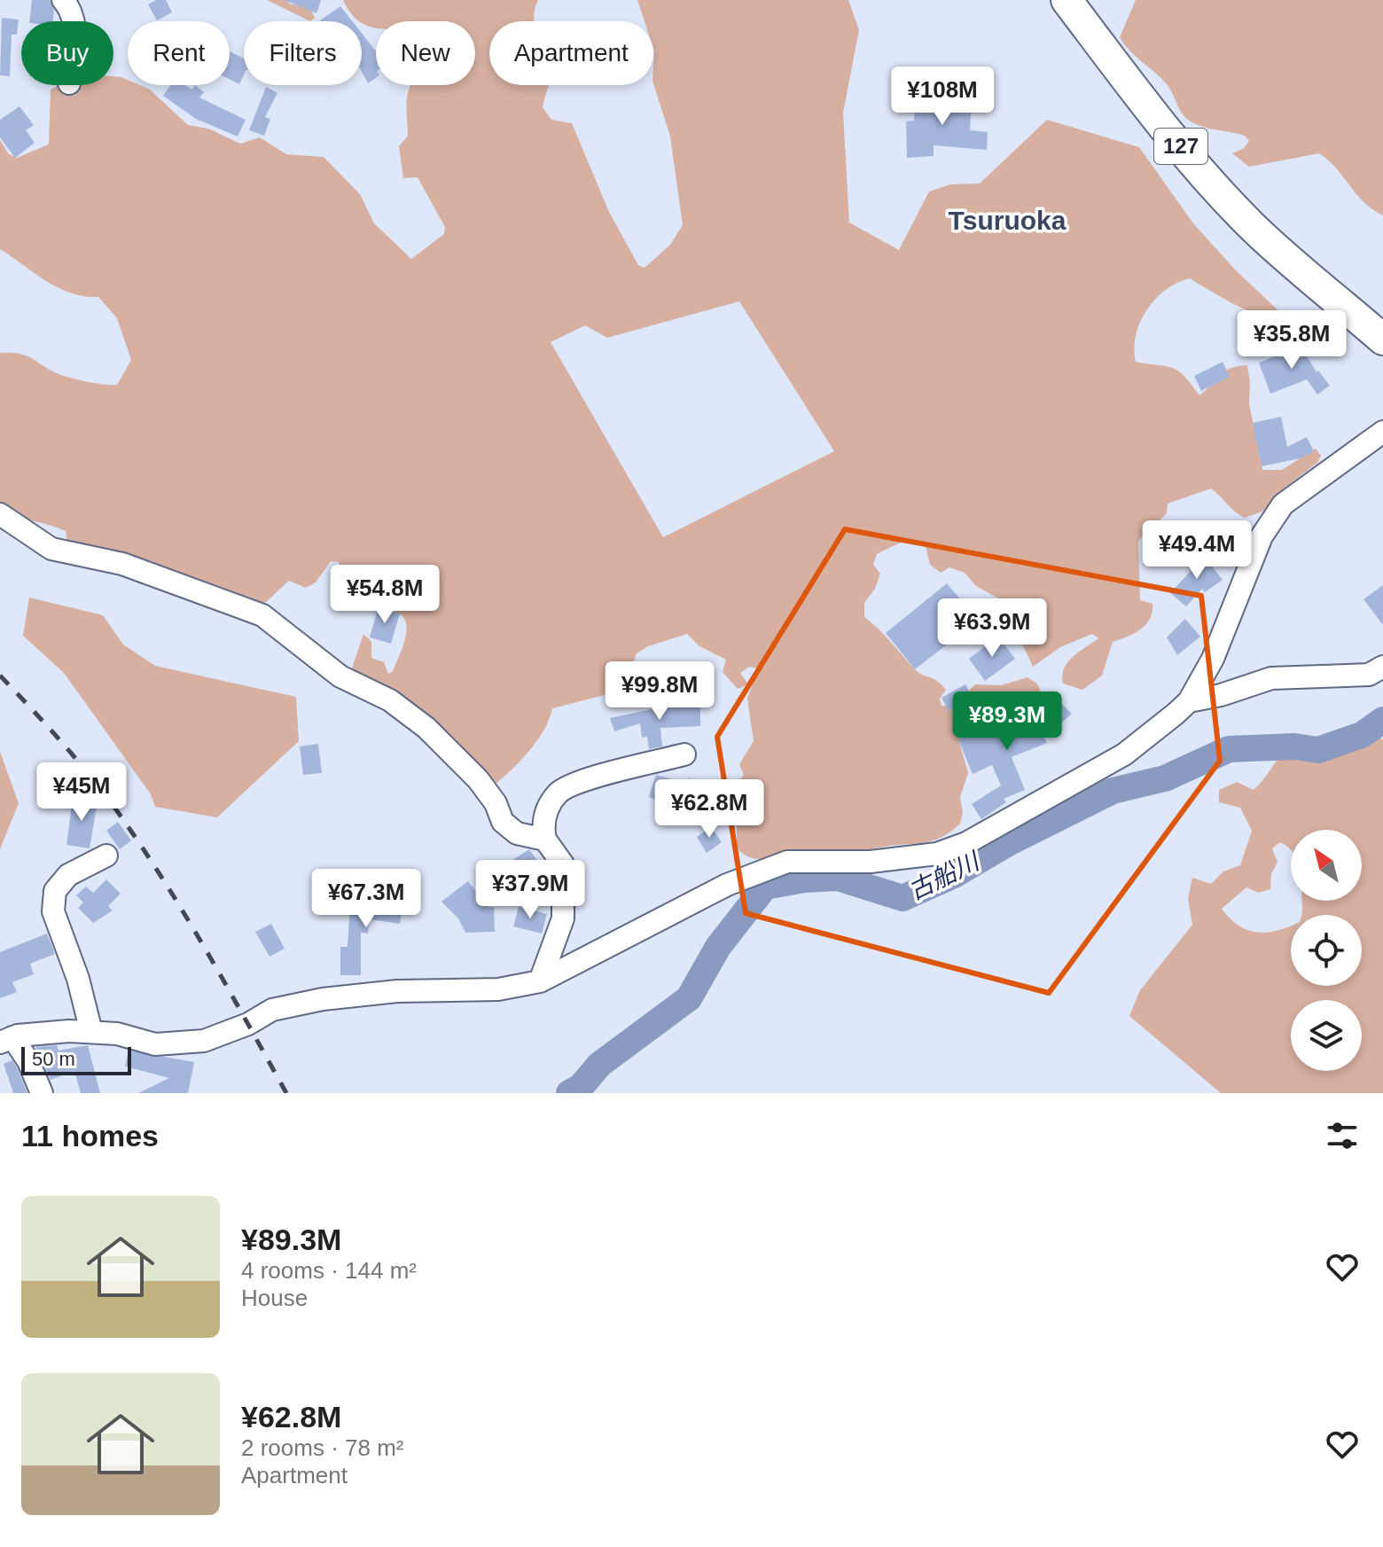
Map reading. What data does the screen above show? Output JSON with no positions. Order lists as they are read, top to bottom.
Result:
{
  "streets": {
    "highway": ["127"]
  },
  "districts": ["Tsuruoka"],
  "water": ["古船川"],
  "scale_bar": "50 m",
  "north": "top left",
  "page": {
    "chip": [
      "Buy",
      "Rent",
      "Filters",
      "New",
      "Apartment"
    ],
    "price": [
      "¥108M",
      "¥35.8M",
      "¥49.4M",
      "¥54.8M",
      "¥63.9M",
      "¥99.8M",
      "¥89.3M",
      "¥45M",
      "¥62.8M",
      "¥37.9M",
      "¥67.3M"
    ],
    "scale": "50 m",
    "heading": "11 homes",
    "list": [
      {
        "name": "¥89.3M",
        "note": "4 rooms · 144 m² · House"
      },
      {
        "name": "¥62.8M",
        "note": "2 rooms · 78 m² · Apartment"
      }
    ]
  }
}
